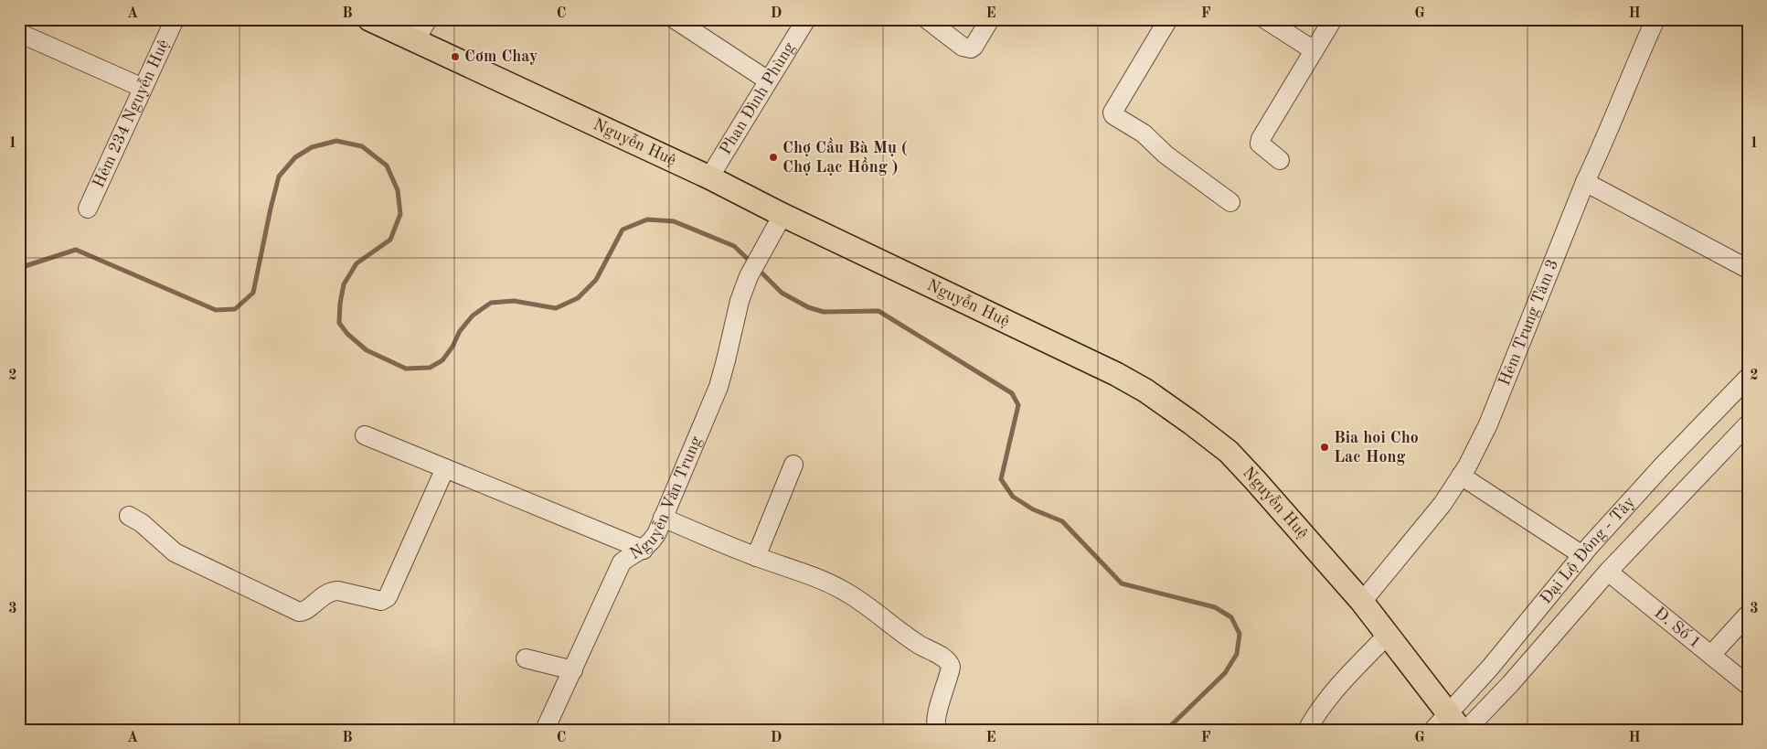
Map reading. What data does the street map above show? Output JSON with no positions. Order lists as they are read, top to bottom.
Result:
{
  "streets": {
    "main road": ["Nguyễn Huệ"],
    "street": [
      "Phan Đình Phùng",
      "Hẻm 234 Nguyễn Huệ",
      "Hẻm Trung Tâm 3",
      "Nguyễn Văn Trung",
      "Đại Lộ Đông - Tây",
      "Đ. Số 1"
    ]
  },
  "crossings": [
    ["Phan Đình Phùng", "Nguyễn Huệ"],
    ["Nguyễn Huệ", "Hẻm Trung Tâm 3"],
    ["Nguyễn Huệ", "Nguyễn Văn Trung"],
    ["Nguyễn Huệ", "Đại Lộ Đông - Tây"],
    ["Đại Lộ Đông - Tây", "Đ. Số 1"]
  ],
  "places": ["Cơm Chay", "Chợ Cầu Bà Mụ ( Chợ Lạc Hồng )", "Bia hoi Cho Lac Hong"],
  "grid": {
    "columns": [
      "A",
      "B",
      "C",
      "D",
      "E",
      "F",
      "G",
      "H"
    ],
    "rows": ["1", "2", "3"]
  }
}
